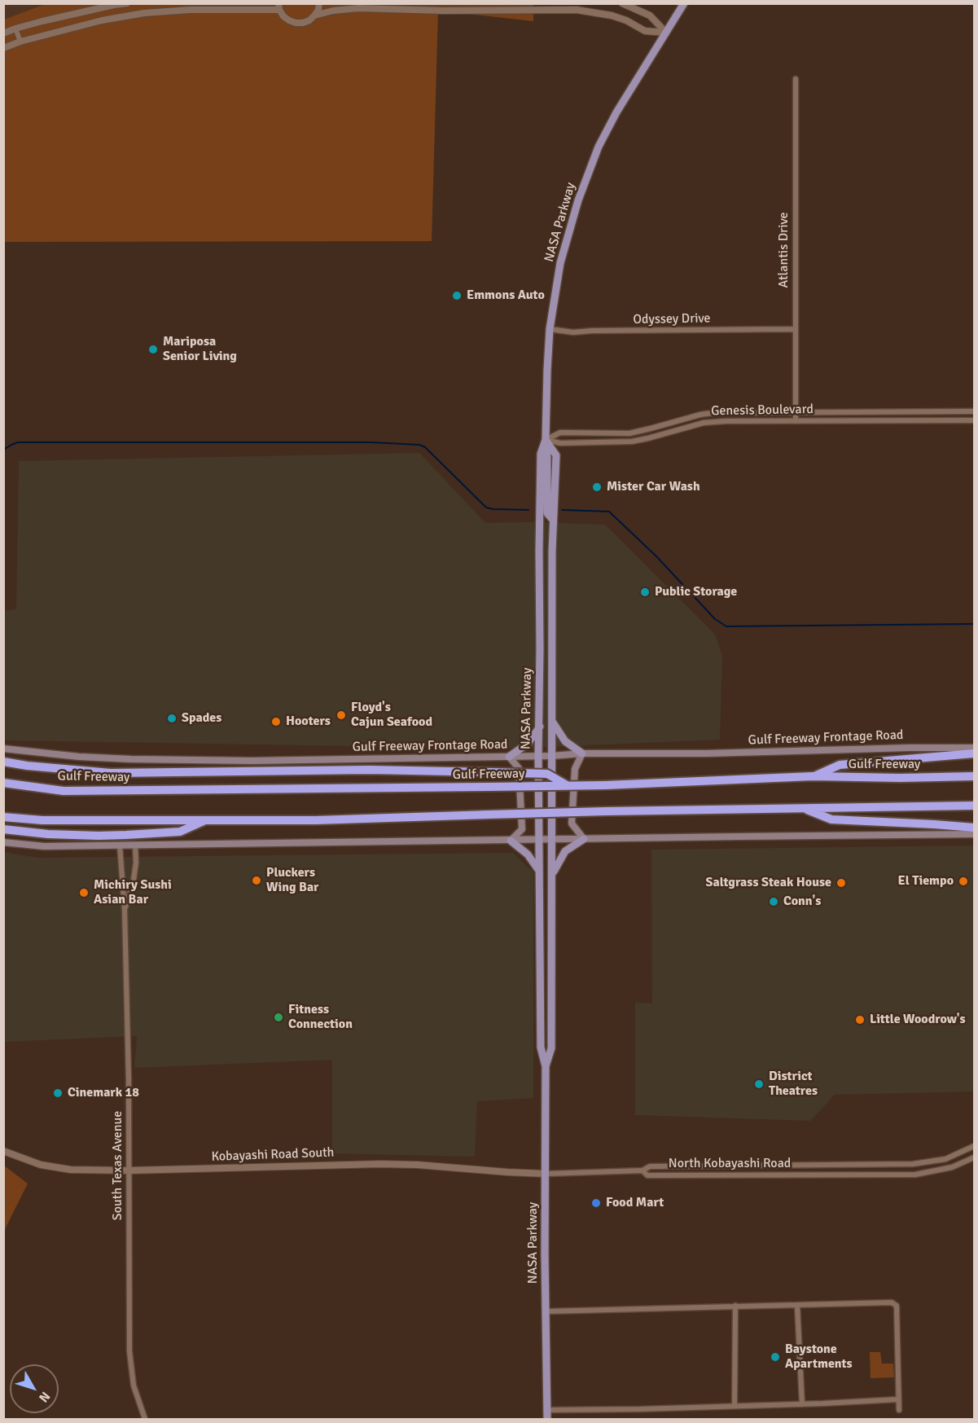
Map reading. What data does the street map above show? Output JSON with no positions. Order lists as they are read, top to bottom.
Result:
{
  "streets": {
    "highway": ["Gulf Freeway"],
    "main road": ["NASA Parkway", "Gulf Freeway Frontage Road"],
    "street": [
      "Atlantis Drive",
      "Odyssey Drive",
      "Genesis Boulevard",
      "Kobayashi Road South",
      "North Kobayashi Road",
      "South Texas Avenue"
    ]
  },
  "crossings": [
    ["NASA Parkway", "Odyssey Drive"],
    ["NASA Parkway", "Genesis Boulevard"],
    ["NASA Parkway", "Gulf Freeway Frontage Road"],
    ["NASA Parkway", "Kobayashi Road South"],
    ["NASA Parkway", "North Kobayashi Road"],
    ["Atlantis Drive", "Odyssey Drive"],
    ["Atlantis Drive", "Genesis Boulevard"],
    ["Kobayashi Road South", "North Kobayashi Road"],
    ["Kobayashi Road South", "South Texas Avenue"]
  ],
  "places": [
    "Emmons Auto",
    "Mariposa Senior Living",
    "Mister Car Wash",
    "Public Storage",
    "Floyd's Cajun Seafood",
    "Spades",
    "Hooters",
    "Pluckers Wing Bar",
    "El Tiempo",
    "Saltgrass Steak House",
    "Michiry Sushi Asian Bar",
    "Conn's",
    "Fitness Connection",
    "Little Woodrow's",
    "District Theatres",
    "Cinemark 18",
    "Food Mart",
    "Baystone Apartments"
  ],
  "north": "bottom right"
}
